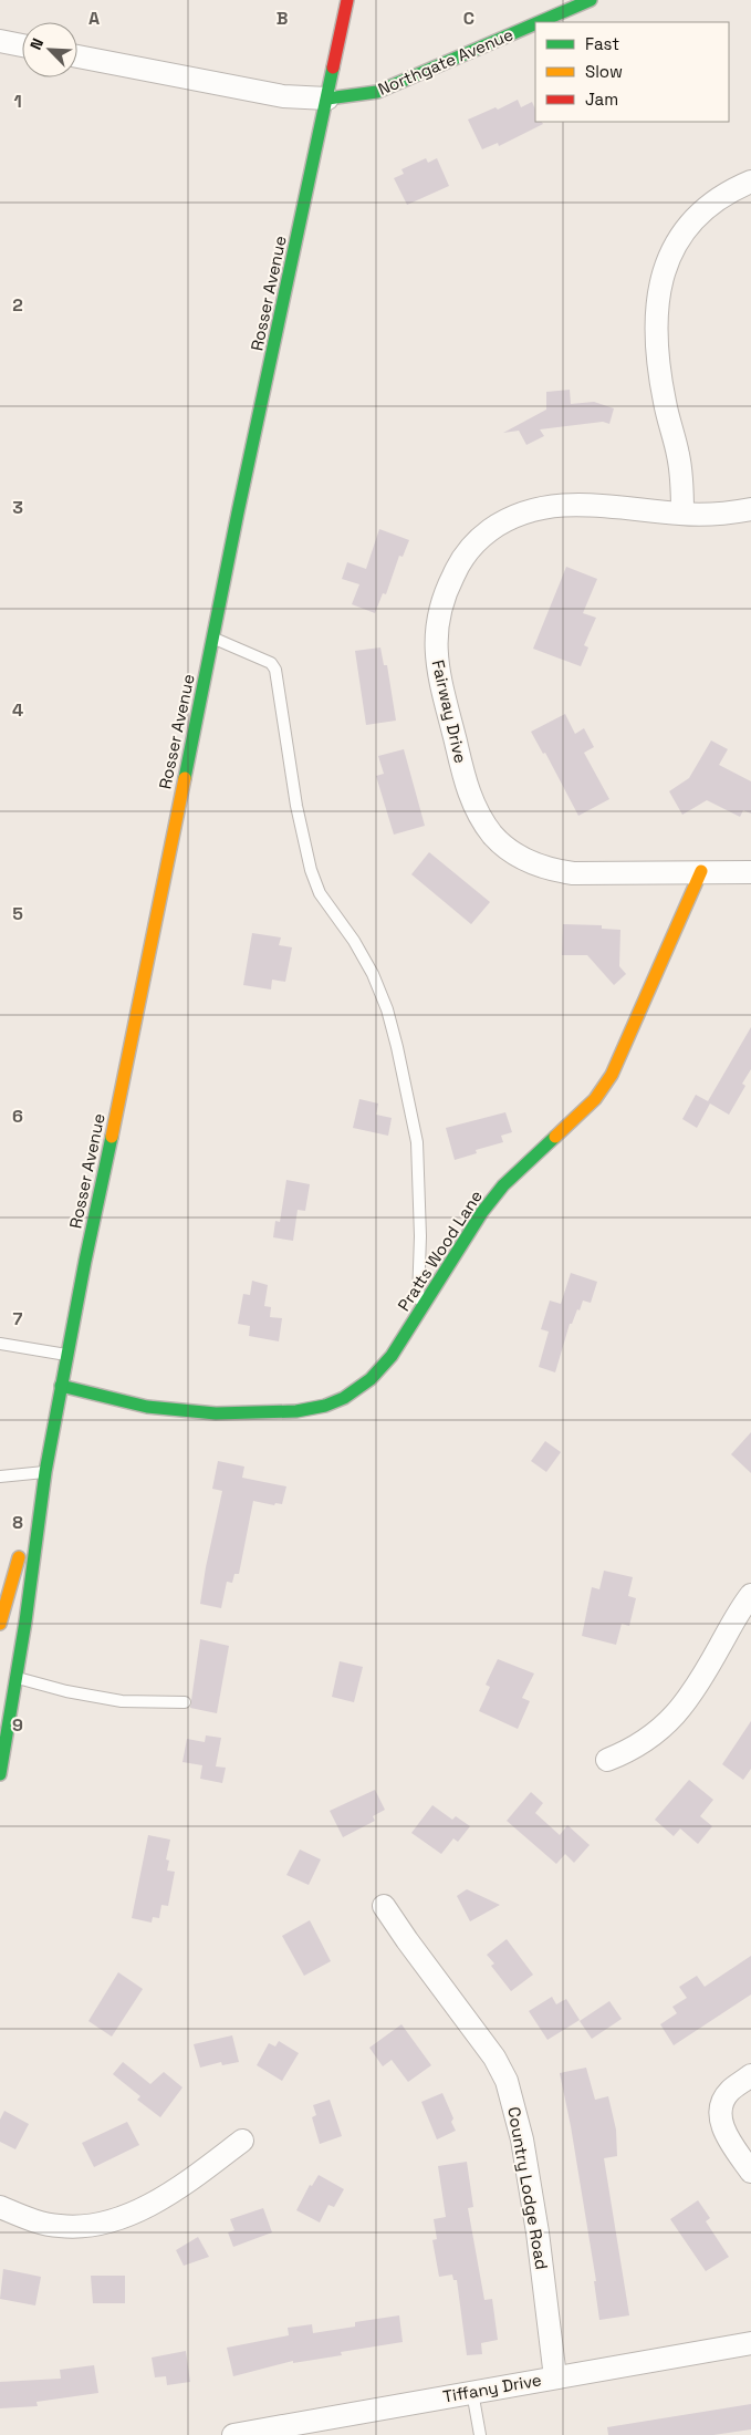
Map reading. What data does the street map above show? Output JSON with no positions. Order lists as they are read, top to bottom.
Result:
{
  "streets": {
    "main road": ["Northgate Avenue", "Rosser Avenue", "Pratts Wood Lane"],
    "street": ["Fairway Drive", "Country Lodge Road", "Tiffany Drive"]
  },
  "crossings": [
    ["Northgate Avenue", "Rosser Avenue"],
    ["Rosser Avenue", "Pratts Wood Lane"],
    ["Fairway Drive", "Pratts Wood Lane"],
    ["Country Lodge Road", "Tiffany Drive"]
  ],
  "legend": ["Fast", "Slow", "Jam"],
  "north": "top left",
  "grid": {
    "columns": ["A", "B", "C"],
    "rows": [
      "1",
      "2",
      "3",
      "4",
      "5",
      "6",
      "7",
      "8",
      "9"
    ]
  }
}
